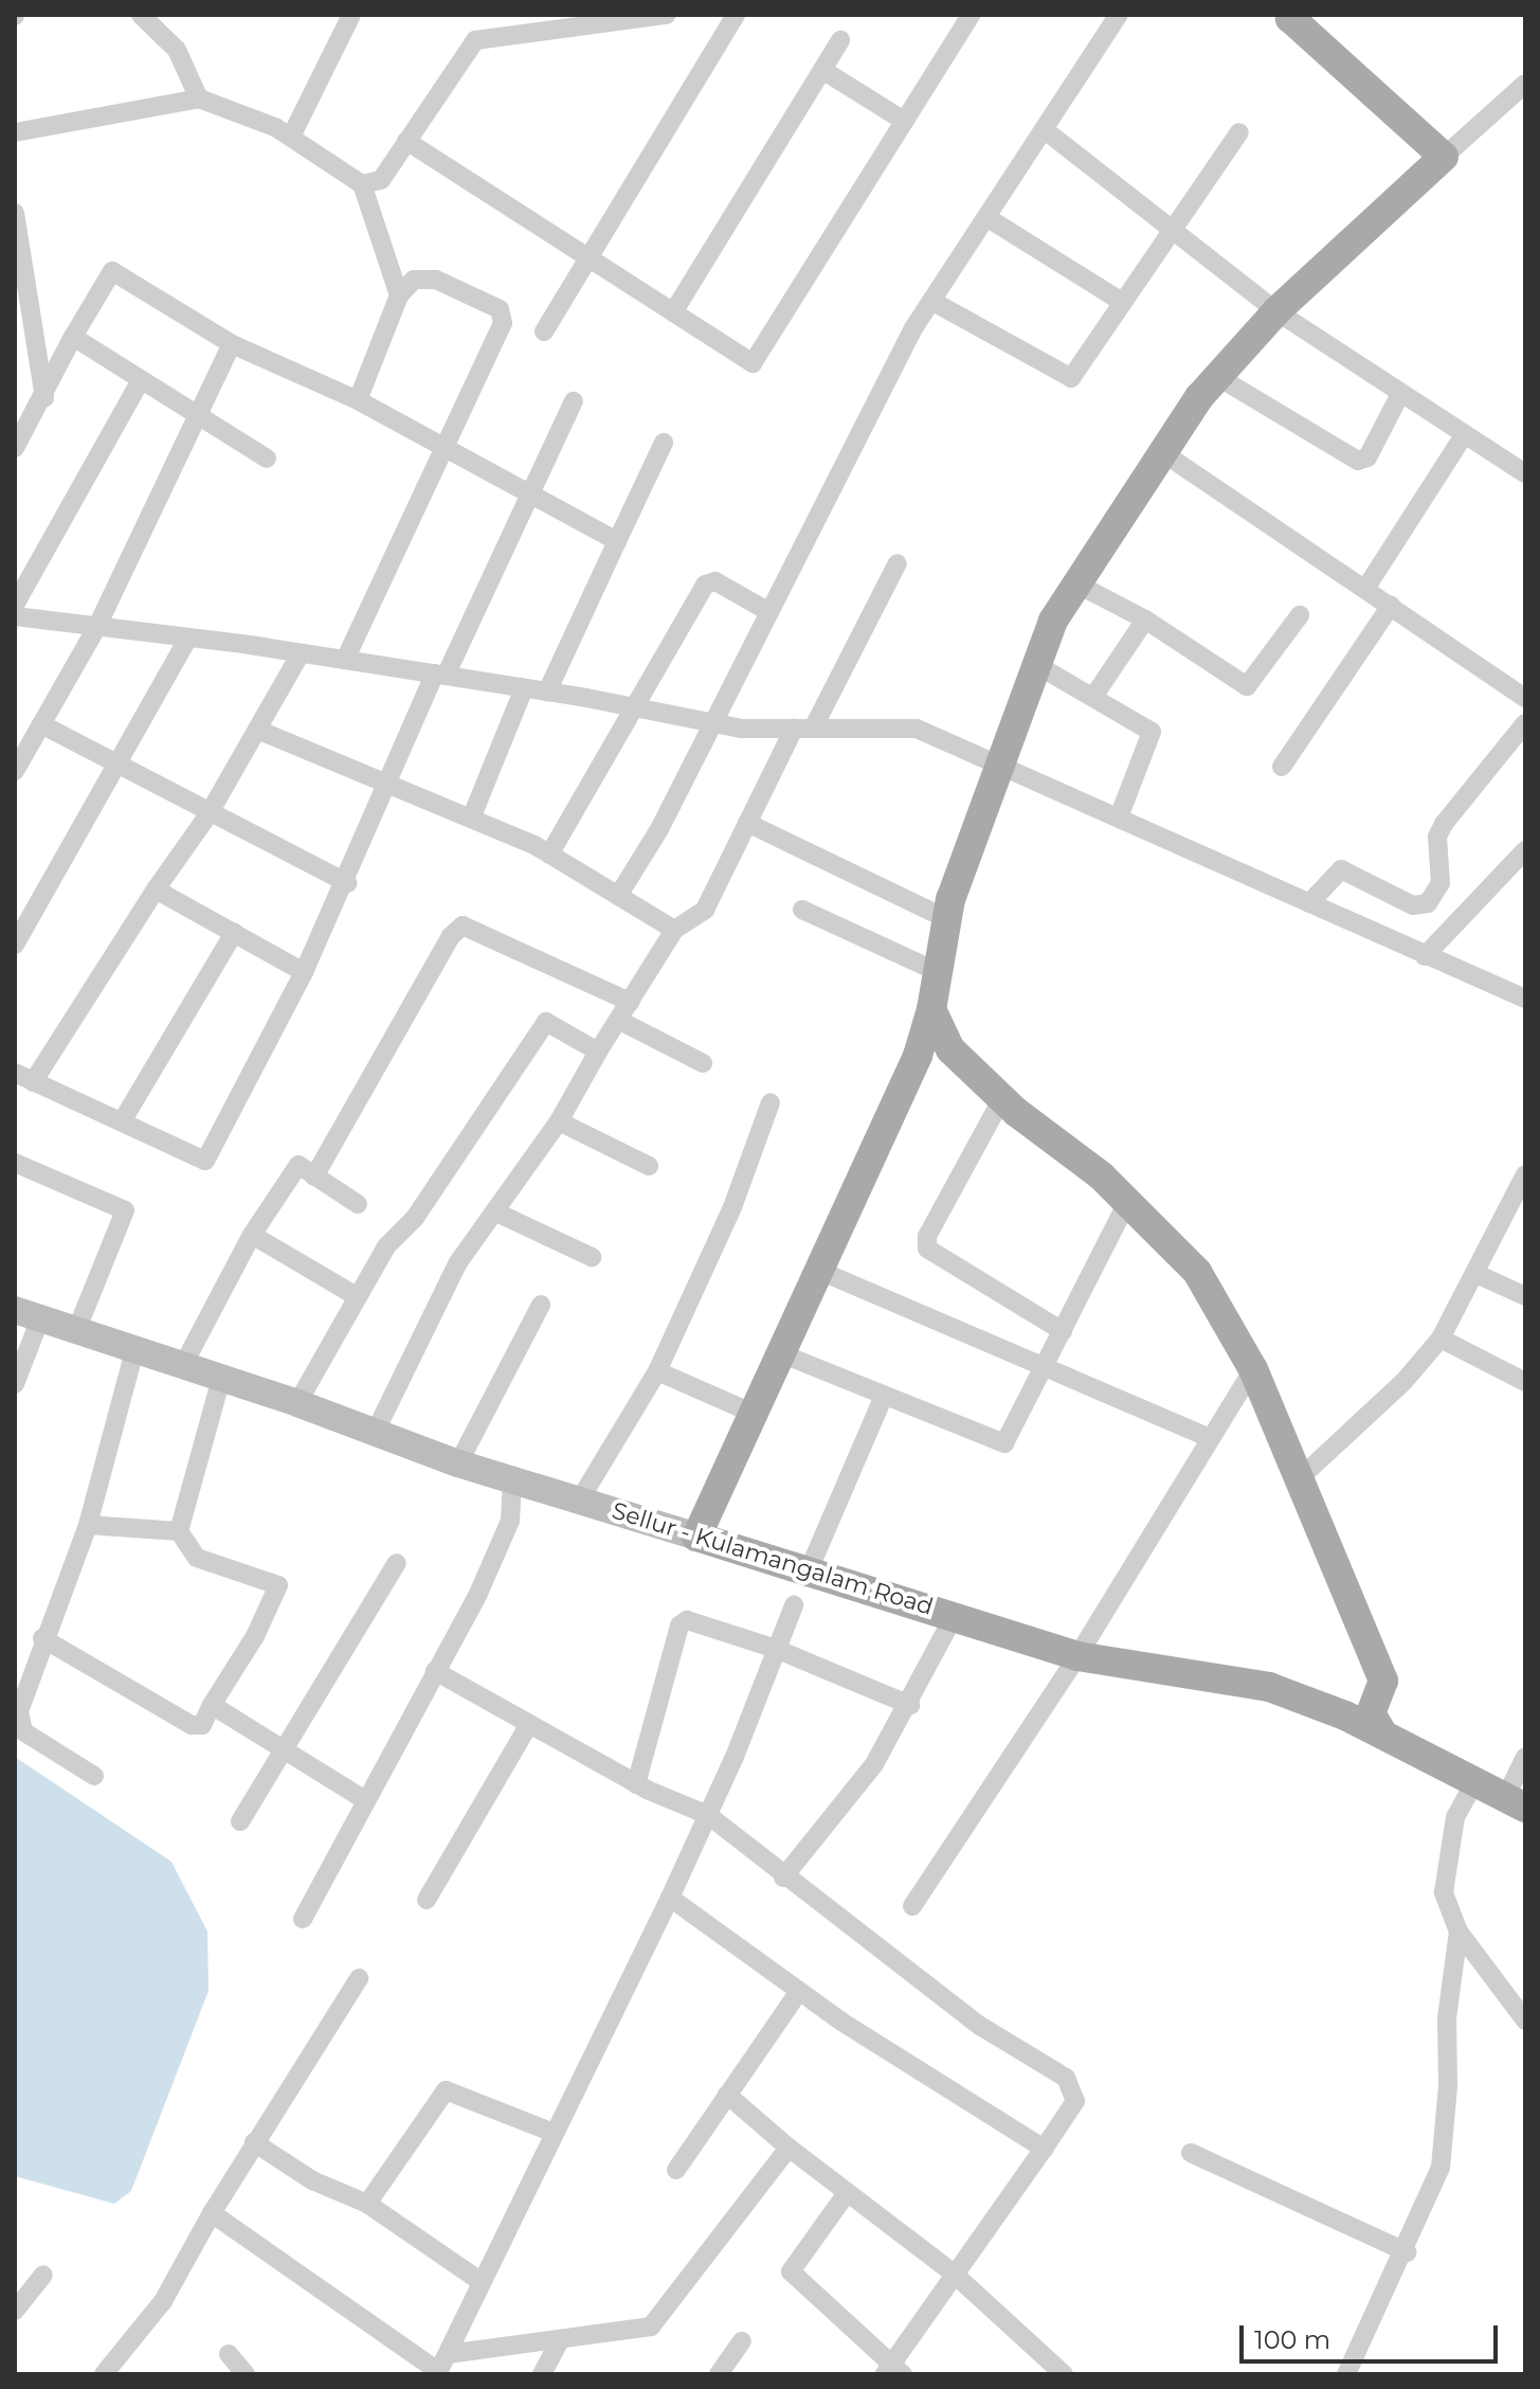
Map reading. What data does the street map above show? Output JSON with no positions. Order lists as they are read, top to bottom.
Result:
{
  "streets": {
    "main road": ["Sellur - Kulamangalam Road"]
  },
  "scale_bar": "100 m"
}
